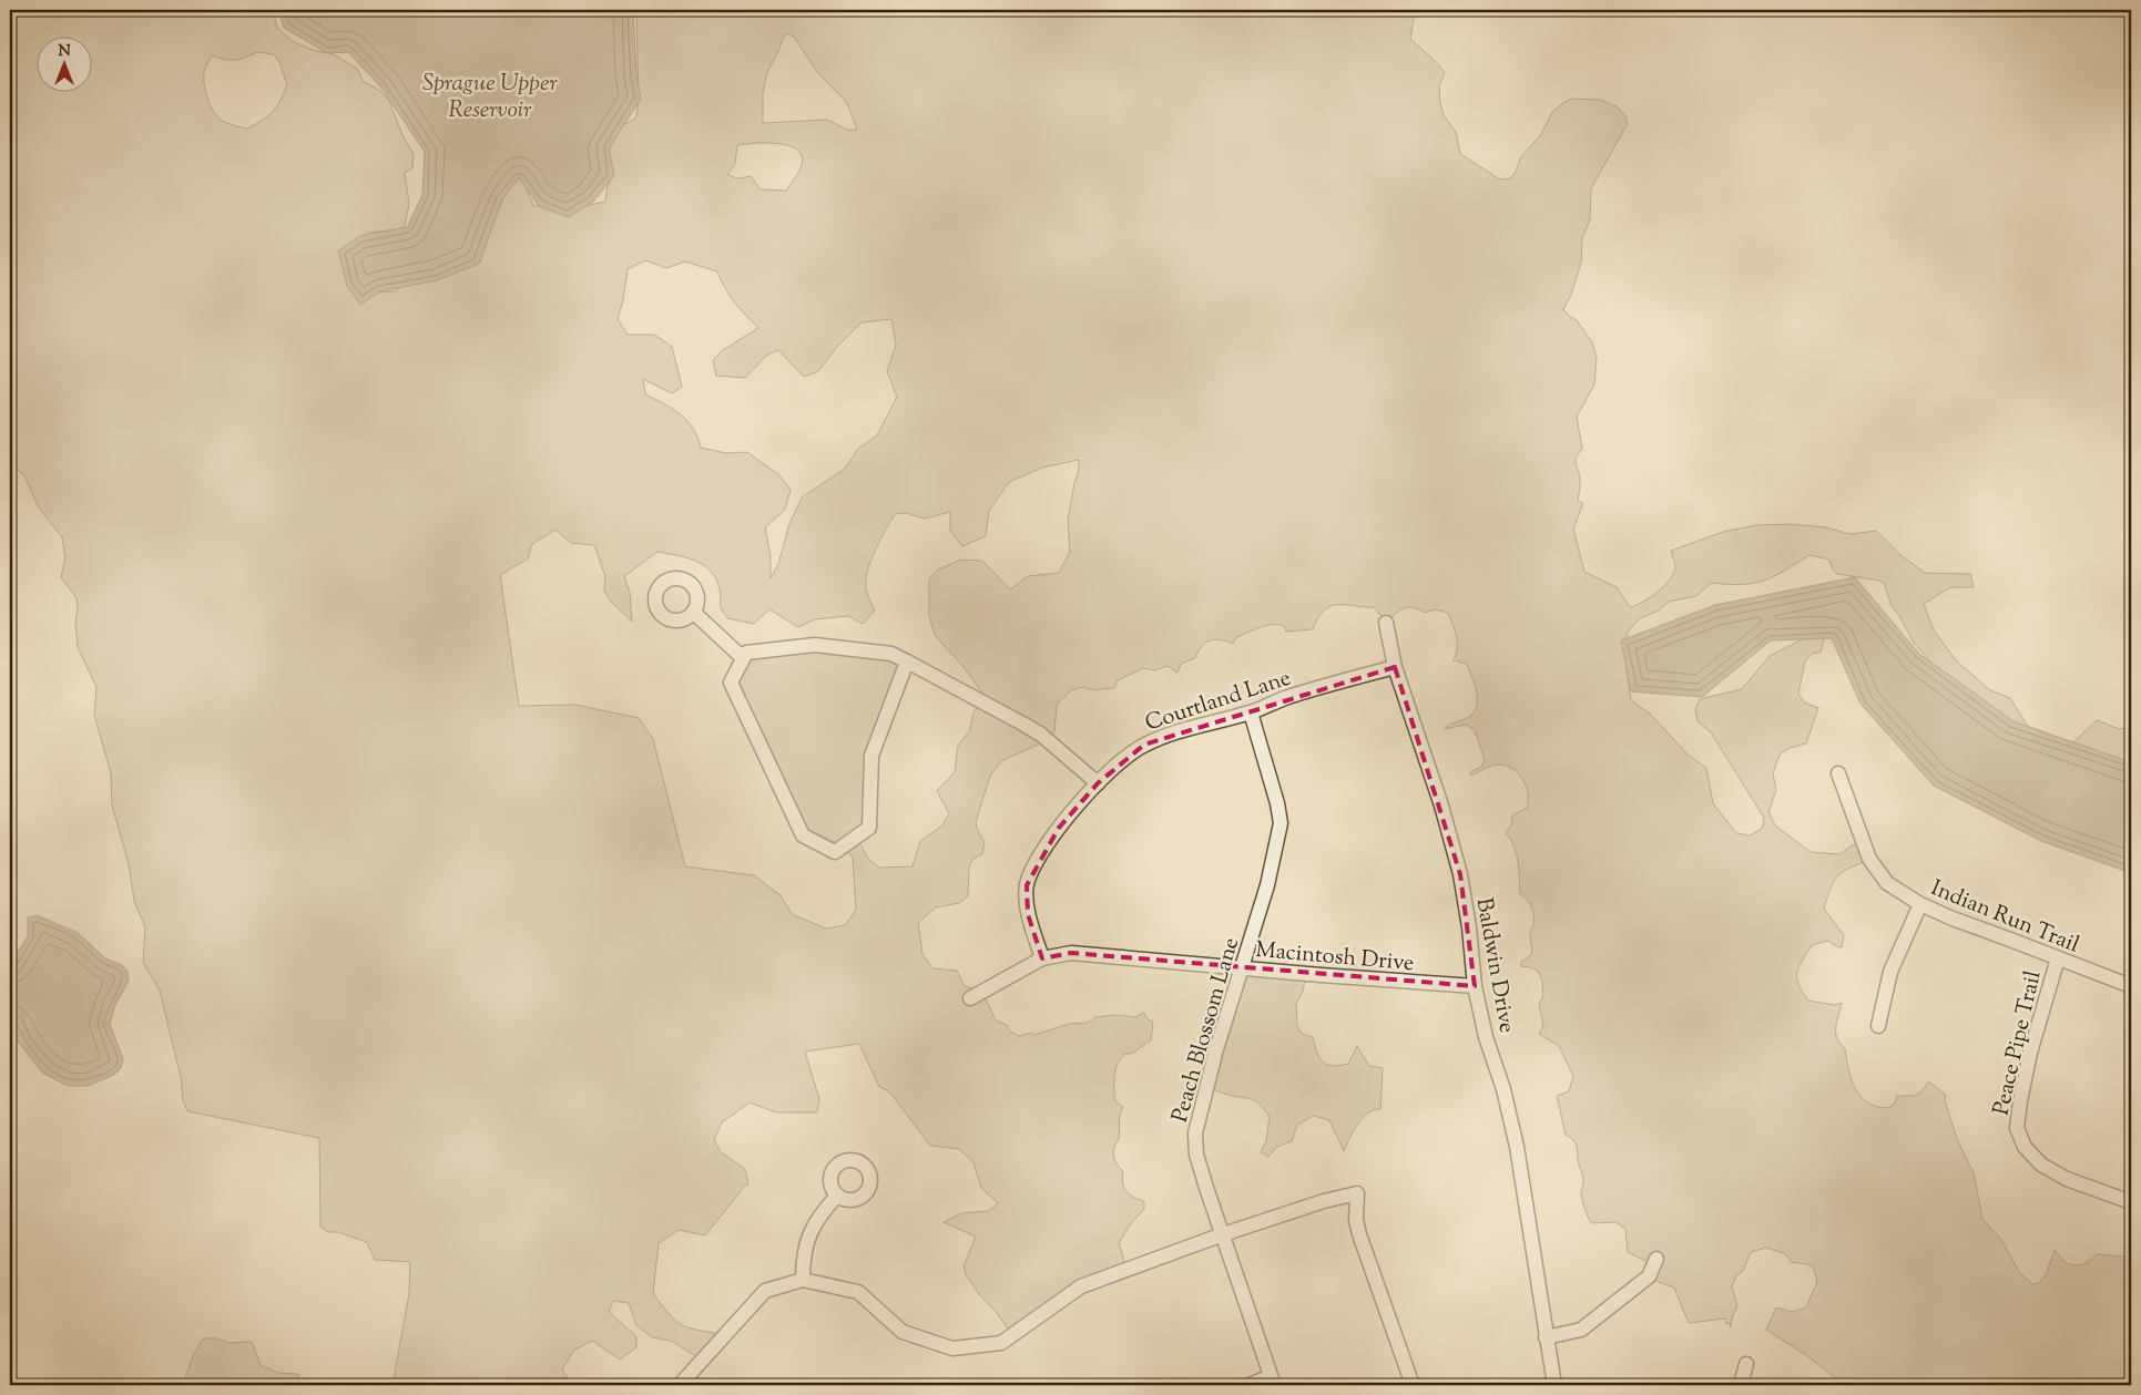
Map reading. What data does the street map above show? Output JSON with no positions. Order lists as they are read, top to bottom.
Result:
{
  "streets": {
    "street": [
      "Courtland Lane",
      "Indian Run Trail",
      "Macintosh Drive",
      "Baldwin Drive",
      "Peach Blossom Lane",
      "Peace Pipe Trail"
    ]
  },
  "crossings": [
    ["Courtland Lane", "Macintosh Drive"],
    ["Courtland Lane", "Baldwin Drive"],
    ["Courtland Lane", "Peach Blossom Lane"],
    ["Indian Run Trail", "Peace Pipe Trail"],
    ["Macintosh Drive", "Baldwin Drive"],
    ["Macintosh Drive", "Peach Blossom Lane"]
  ],
  "water": ["Sprague Upper Reservoir"],
  "north": "top"
}
